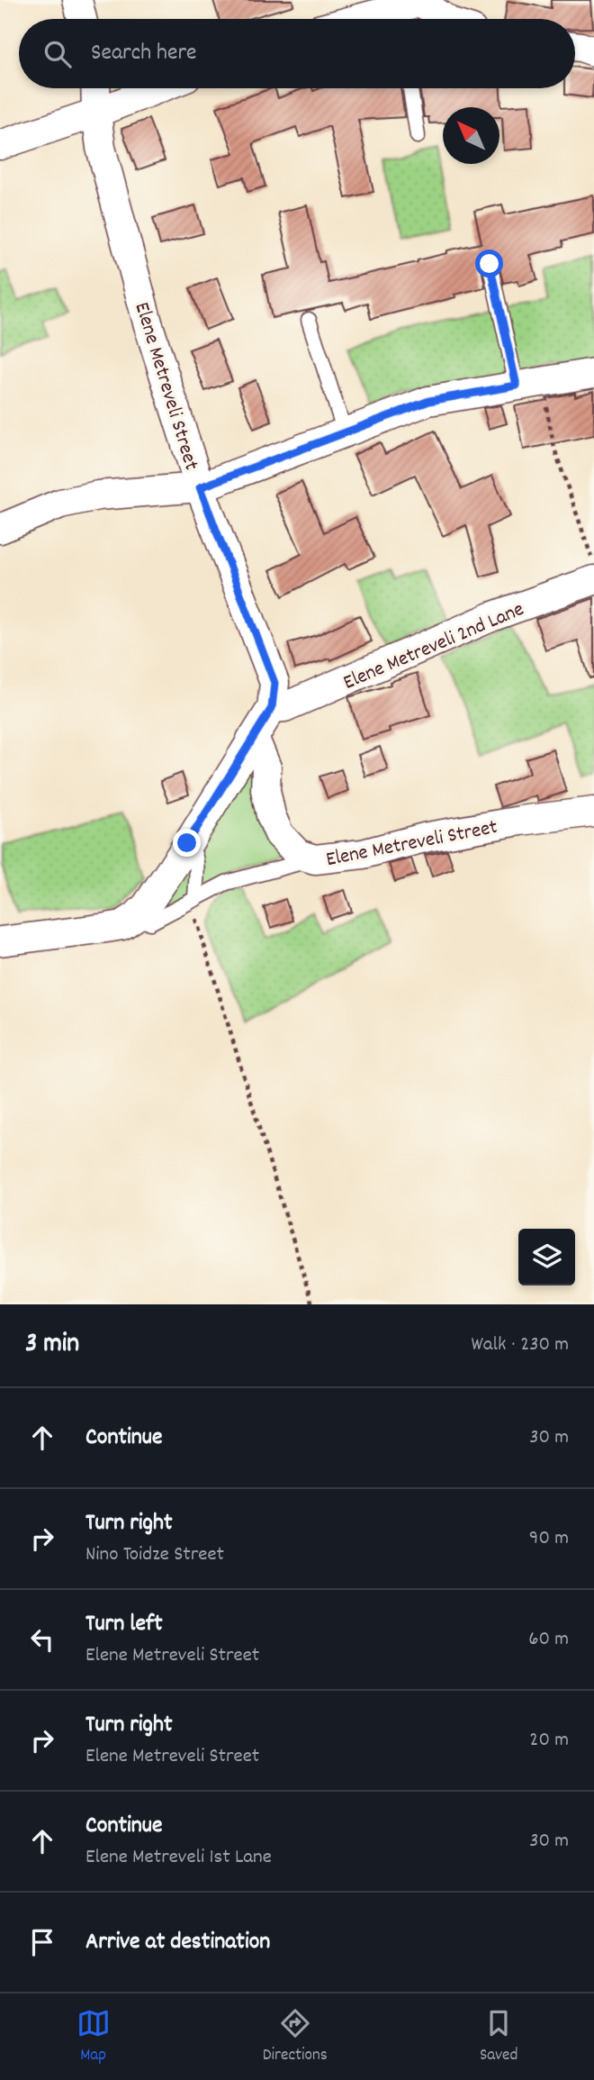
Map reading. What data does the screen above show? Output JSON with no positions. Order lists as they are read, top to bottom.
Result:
{
  "streets": {
    "street": ["Elene Metreveli Street", "Elene Metreveli 2nd Lane"]
  },
  "crossings": [
    ["Elene Metreveli Street", "Elene Metreveli 2nd Lane"]
  ],
  "north": "top left",
  "page": {
    "search": "Search here",
    "heading": ["3 min", "Walk · 230 m"],
    "list": [
      ["Continue", "30 m"],
      ["Turn right", "Nino Toidze Street", "90 m"],
      ["Turn left", "Elene Metreveli Street", "60 m"],
      ["Turn right", "Elene Metreveli Street", "20 m"],
      ["Continue", "Elene Metreveli 1st Lane", "30 m"],
      "Arrive at destination"
    ],
    "nav": ["Map", "Directions", "Saved"]
  }
}
